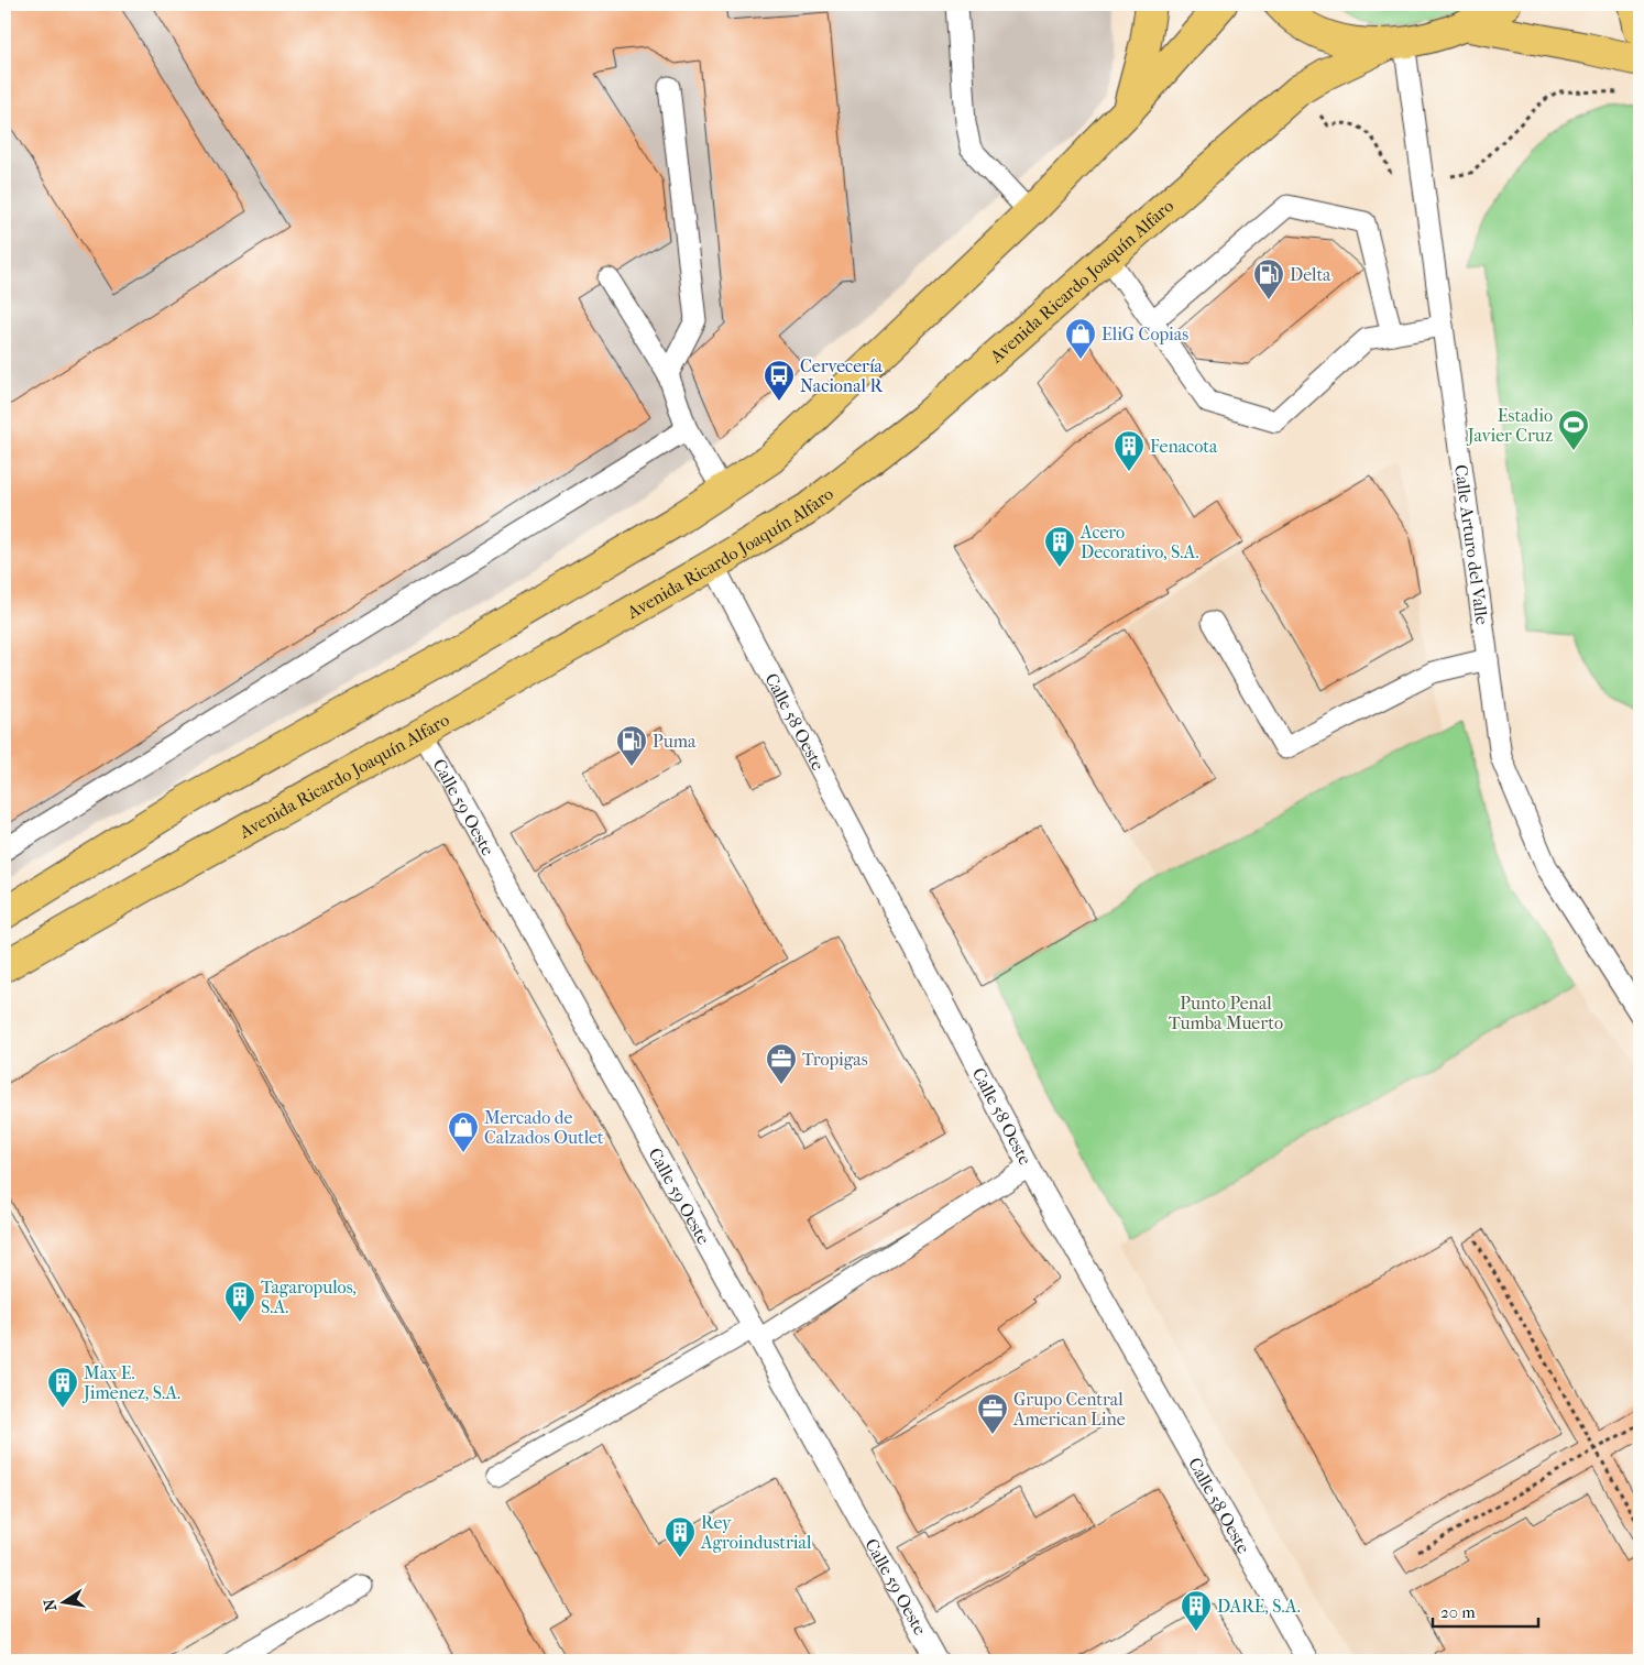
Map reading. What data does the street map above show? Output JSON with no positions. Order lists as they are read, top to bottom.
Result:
{
  "streets": {
    "main road": ["Avenida Ricardo Joaquín Alfaro"],
    "lane": ["Calle Arturo del Valle", "Calle 58 Oeste", "Calle 59 Oeste"]
  },
  "crossings": [
    ["Avenida Ricardo Joaquín Alfaro", "Calle Arturo del Valle"],
    ["Avenida Ricardo Joaquín Alfaro", "Calle 58 Oeste"],
    ["Avenida Ricardo Joaquín Alfaro", "Calle 59 Oeste"]
  ],
  "parks": ["Punto Penal Tumba Muerto"],
  "places": {
    "fuel station": ["Delta", "Puma"],
    "shop": ["EliG Copias", "Mercado de Calzados Outlet"],
    "bus stop": ["Cervecería Nacional R"],
    "sports": ["Estadio Javier Cruz"],
    "building": [
      "Fenacota",
      "Acero Decorativo, S.A.",
      "Tagaropulos, S.A.",
      "Max E. Jimenez, S.A.",
      "Rey Agroindustrial",
      "DARE, S.A."
    ],
    "office": ["Tropigas", "Grupo Central American Line"]
  },
  "scale_bar": "20 m",
  "north": "left"
}
